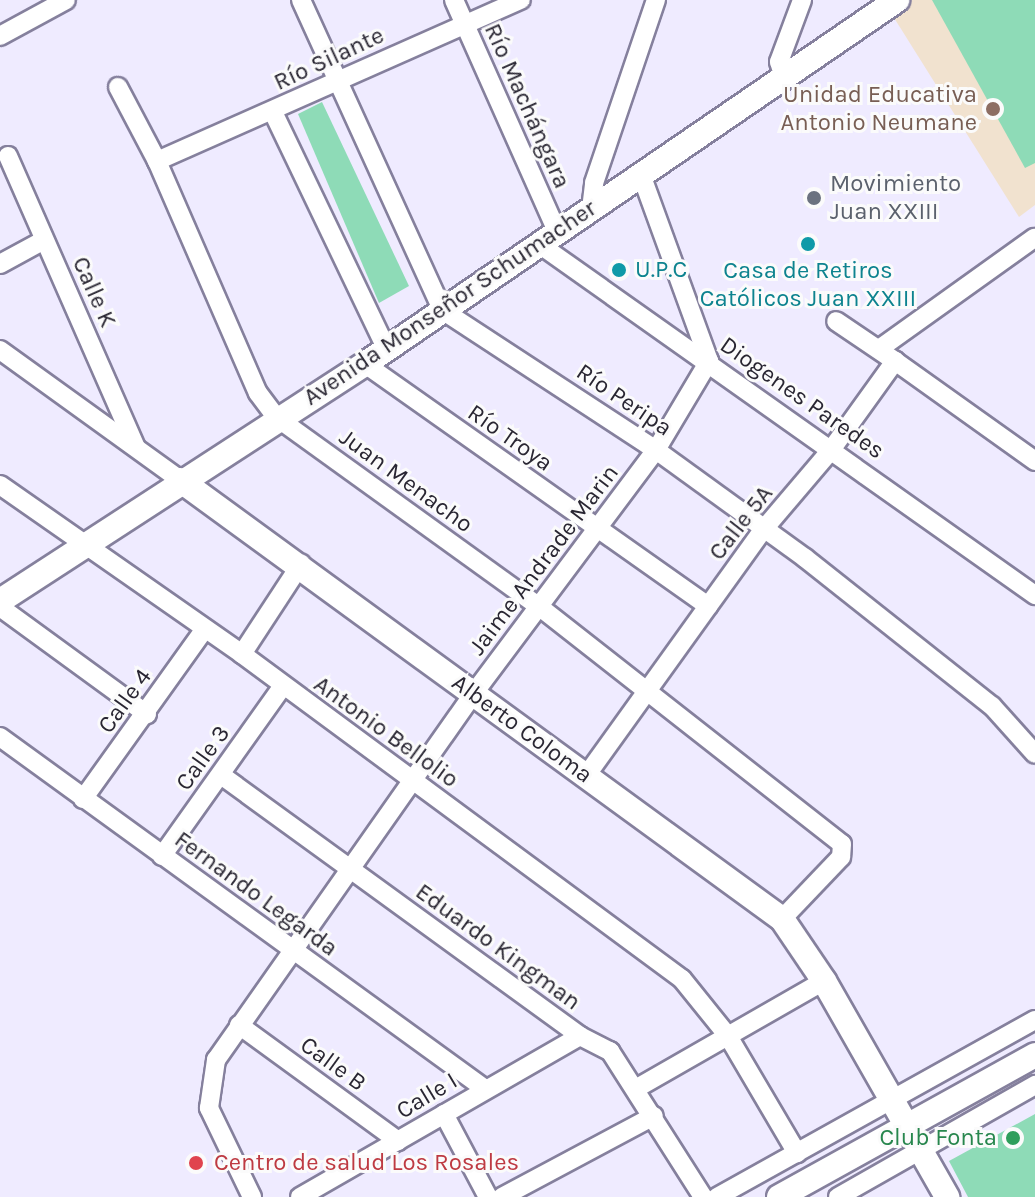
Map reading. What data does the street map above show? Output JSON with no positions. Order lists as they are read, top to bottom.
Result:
{
  "streets": {
    "street": [
      "Río Silante",
      "Río Machángara",
      "Calle K",
      "Avenida Monseñor Schumacher",
      "Diogenes Paredes",
      "Río Peripa",
      "Río Troya",
      "Juan Menacho",
      "Calle 5A",
      "Jaime Andrade Marin",
      "Calle 4",
      "Alberto Coloma",
      "Antonio Bellolio",
      "Calle 3",
      "Fernando Legarda",
      "Eduardo Kingman",
      "Calle B",
      "Calle I"
    ]
  },
  "crossings": [
    ["Río Silante", "Río Machángara"],
    ["Río Silante", "Juan Menacho"],
    ["Río Machángara", "Avenida Monseñor Schumacher"],
    ["Río Machángara", "Diogenes Paredes"],
    ["Calle K", "Alberto Coloma"],
    ["Avenida Monseñor Schumacher", "Diogenes Paredes"],
    ["Avenida Monseñor Schumacher", "Río Peripa"],
    ["Avenida Monseñor Schumacher", "Río Troya"],
    ["Avenida Monseñor Schumacher", "Juan Menacho"],
    ["Avenida Monseñor Schumacher", "Alberto Coloma"],
    ["Avenida Monseñor Schumacher", "Antonio Bellolio"],
    ["Diogenes Paredes", "Calle 5A"],
    ["Diogenes Paredes", "Jaime Andrade Marin"],
    ["Río Peripa", "Calle 5A"],
    ["Río Peripa", "Jaime Andrade Marin"],
    ["Río Troya", "Calle 5A"],
    ["Río Troya", "Jaime Andrade Marin"],
    ["Juan Menacho", "Calle 5A"],
    ["Juan Menacho", "Jaime Andrade Marin"],
    ["Juan Menacho", "Alberto Coloma"],
    ["Calle 5A", "Alberto Coloma"],
    ["Jaime Andrade Marin", "Alberto Coloma"],
    ["Jaime Andrade Marin", "Antonio Bellolio"],
    ["Jaime Andrade Marin", "Fernando Legarda"],
    ["Jaime Andrade Marin", "Eduardo Kingman"],
    ["Jaime Andrade Marin", "Calle B"],
    ["Calle 4", "Antonio Bellolio"],
    ["Calle 4", "Fernando Legarda"],
    ["Antonio Bellolio", "Calle 3"],
    ["Calle 3", "Fernando Legarda"],
    ["Calle 3", "Eduardo Kingman"],
    ["Fernando Legarda", "Calle I"],
    ["Eduardo Kingman", "Calle I"],
    ["Calle B", "Calle I"]
  ],
  "places": [
    "Unidad Educativa Antonio Neumane",
    "Movimiento Juan XXIII",
    "Casa de Retiros Católicos Juan XXIII",
    "U.P.C",
    "Club Fonta",
    "Centro de salud Los Rosales"
  ]
}
